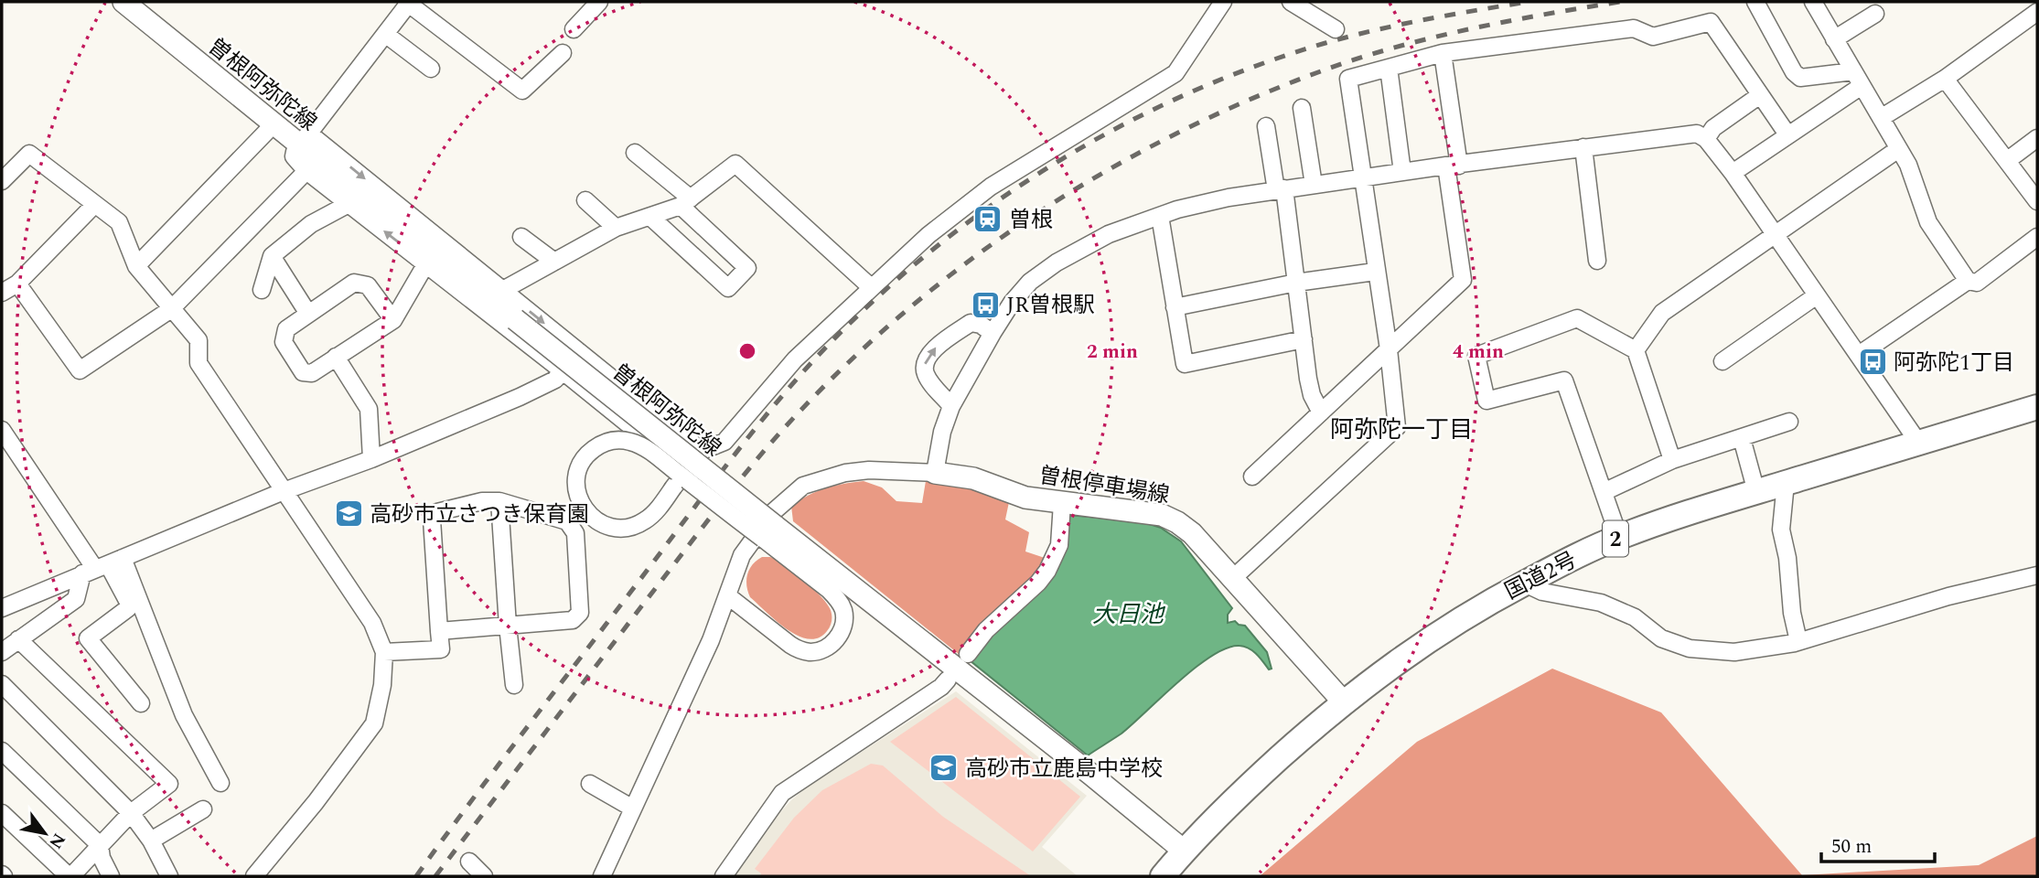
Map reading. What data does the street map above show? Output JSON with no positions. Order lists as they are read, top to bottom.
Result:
{
  "streets": {
    "highway": ["2", "国道2号"],
    "main road": ["曽根阿弥陀線", "曽根停車場線"]
  },
  "crossings": [
    ["曽根阿弥陀線", "国道2号"],
    ["曽根停車場線", "国道2号"]
  ],
  "districts": ["阿弥陀一丁目"],
  "water": ["大日池"],
  "places": {
    "station": ["曽根"],
    "bus stop": ["JR曽根駅", "阿弥陀1丁目"],
    "school or university": ["高砂市立さつき保育園", "高砂市立鹿島中学校"]
  },
  "scale_bar": "50 m",
  "north": "bottom right",
  "rings": ["2 min", "4 min"]
}
